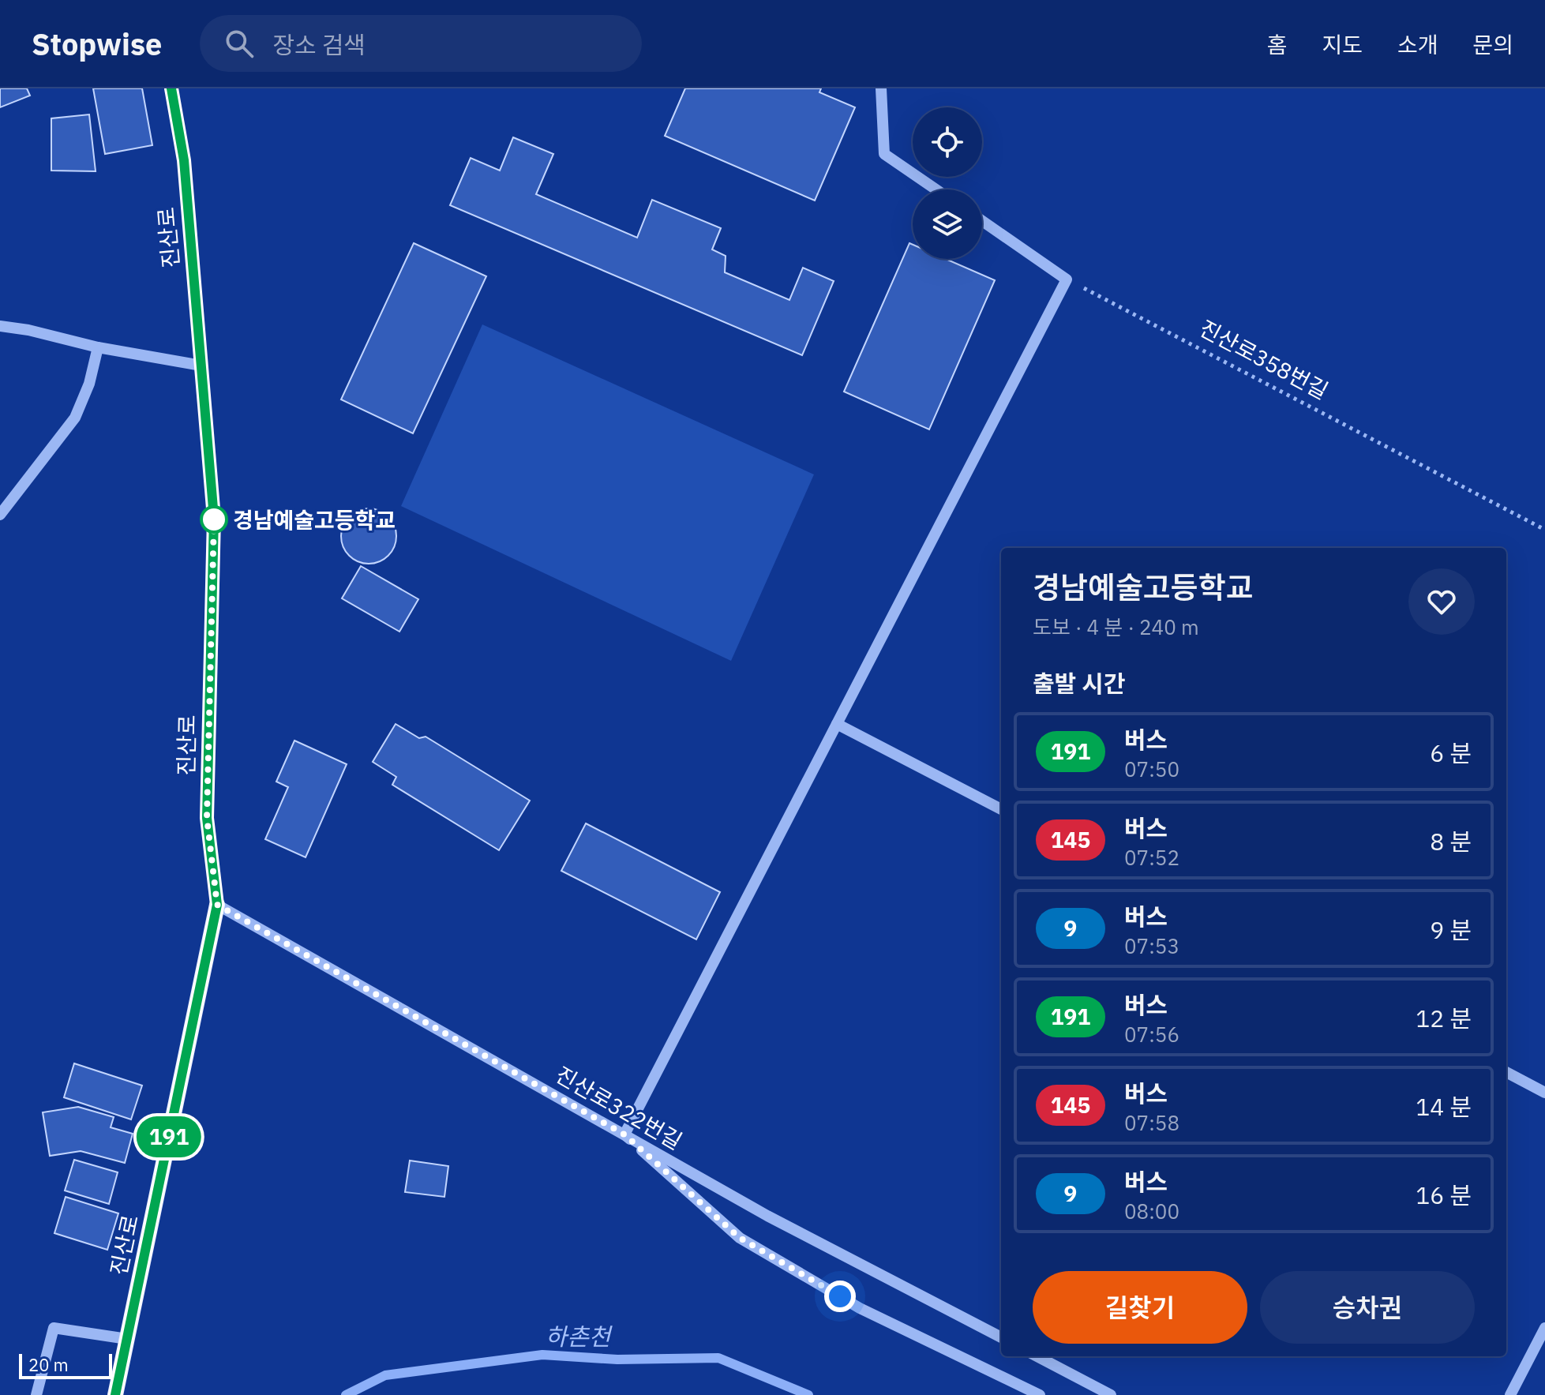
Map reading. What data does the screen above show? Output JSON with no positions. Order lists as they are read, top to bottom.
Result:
{
  "streets": {
    "main road": ["진산로"],
    "street": ["진산로322번길"],
    "path": ["진산로358번길"]
  },
  "crossings": [
    ["진산로", "진산로322번길"]
  ],
  "water": ["하촌천"],
  "places": ["경남예술고등학교"],
  "lines": ["bus line 191"],
  "scale_bar": "20 m",
  "page": {
    "header": "Stopwise",
    "search": "장소 검색",
    "nav": [
      "홈",
      "지도",
      "소개",
      "문의"
    ],
    "on_map": "191",
    "heading": [
      ["경남예술고등학교", "도보 · 4 분 · 240 m"],
      "출발 시간"
    ],
    "list": [
      {
        "mark": "191",
        "name": "버스",
        "note": "07:50",
        "value": "6 분"
      },
      {
        "mark": "145",
        "name": "버스",
        "note": "07:52",
        "value": "8 분"
      },
      {
        "mark": "9",
        "name": "버스",
        "note": "07:53",
        "value": "9 분"
      },
      {
        "mark": "191",
        "name": "버스",
        "note": "07:56",
        "value": "12 분"
      },
      {
        "mark": "145",
        "name": "버스",
        "note": "07:58",
        "value": "14 분"
      },
      {
        "mark": "9",
        "name": "버스",
        "note": "08:00",
        "value": "16 분"
      }
    ],
    "buttons": ["길찾기", "승차권"],
    "scale": "20 m"
  }
}
